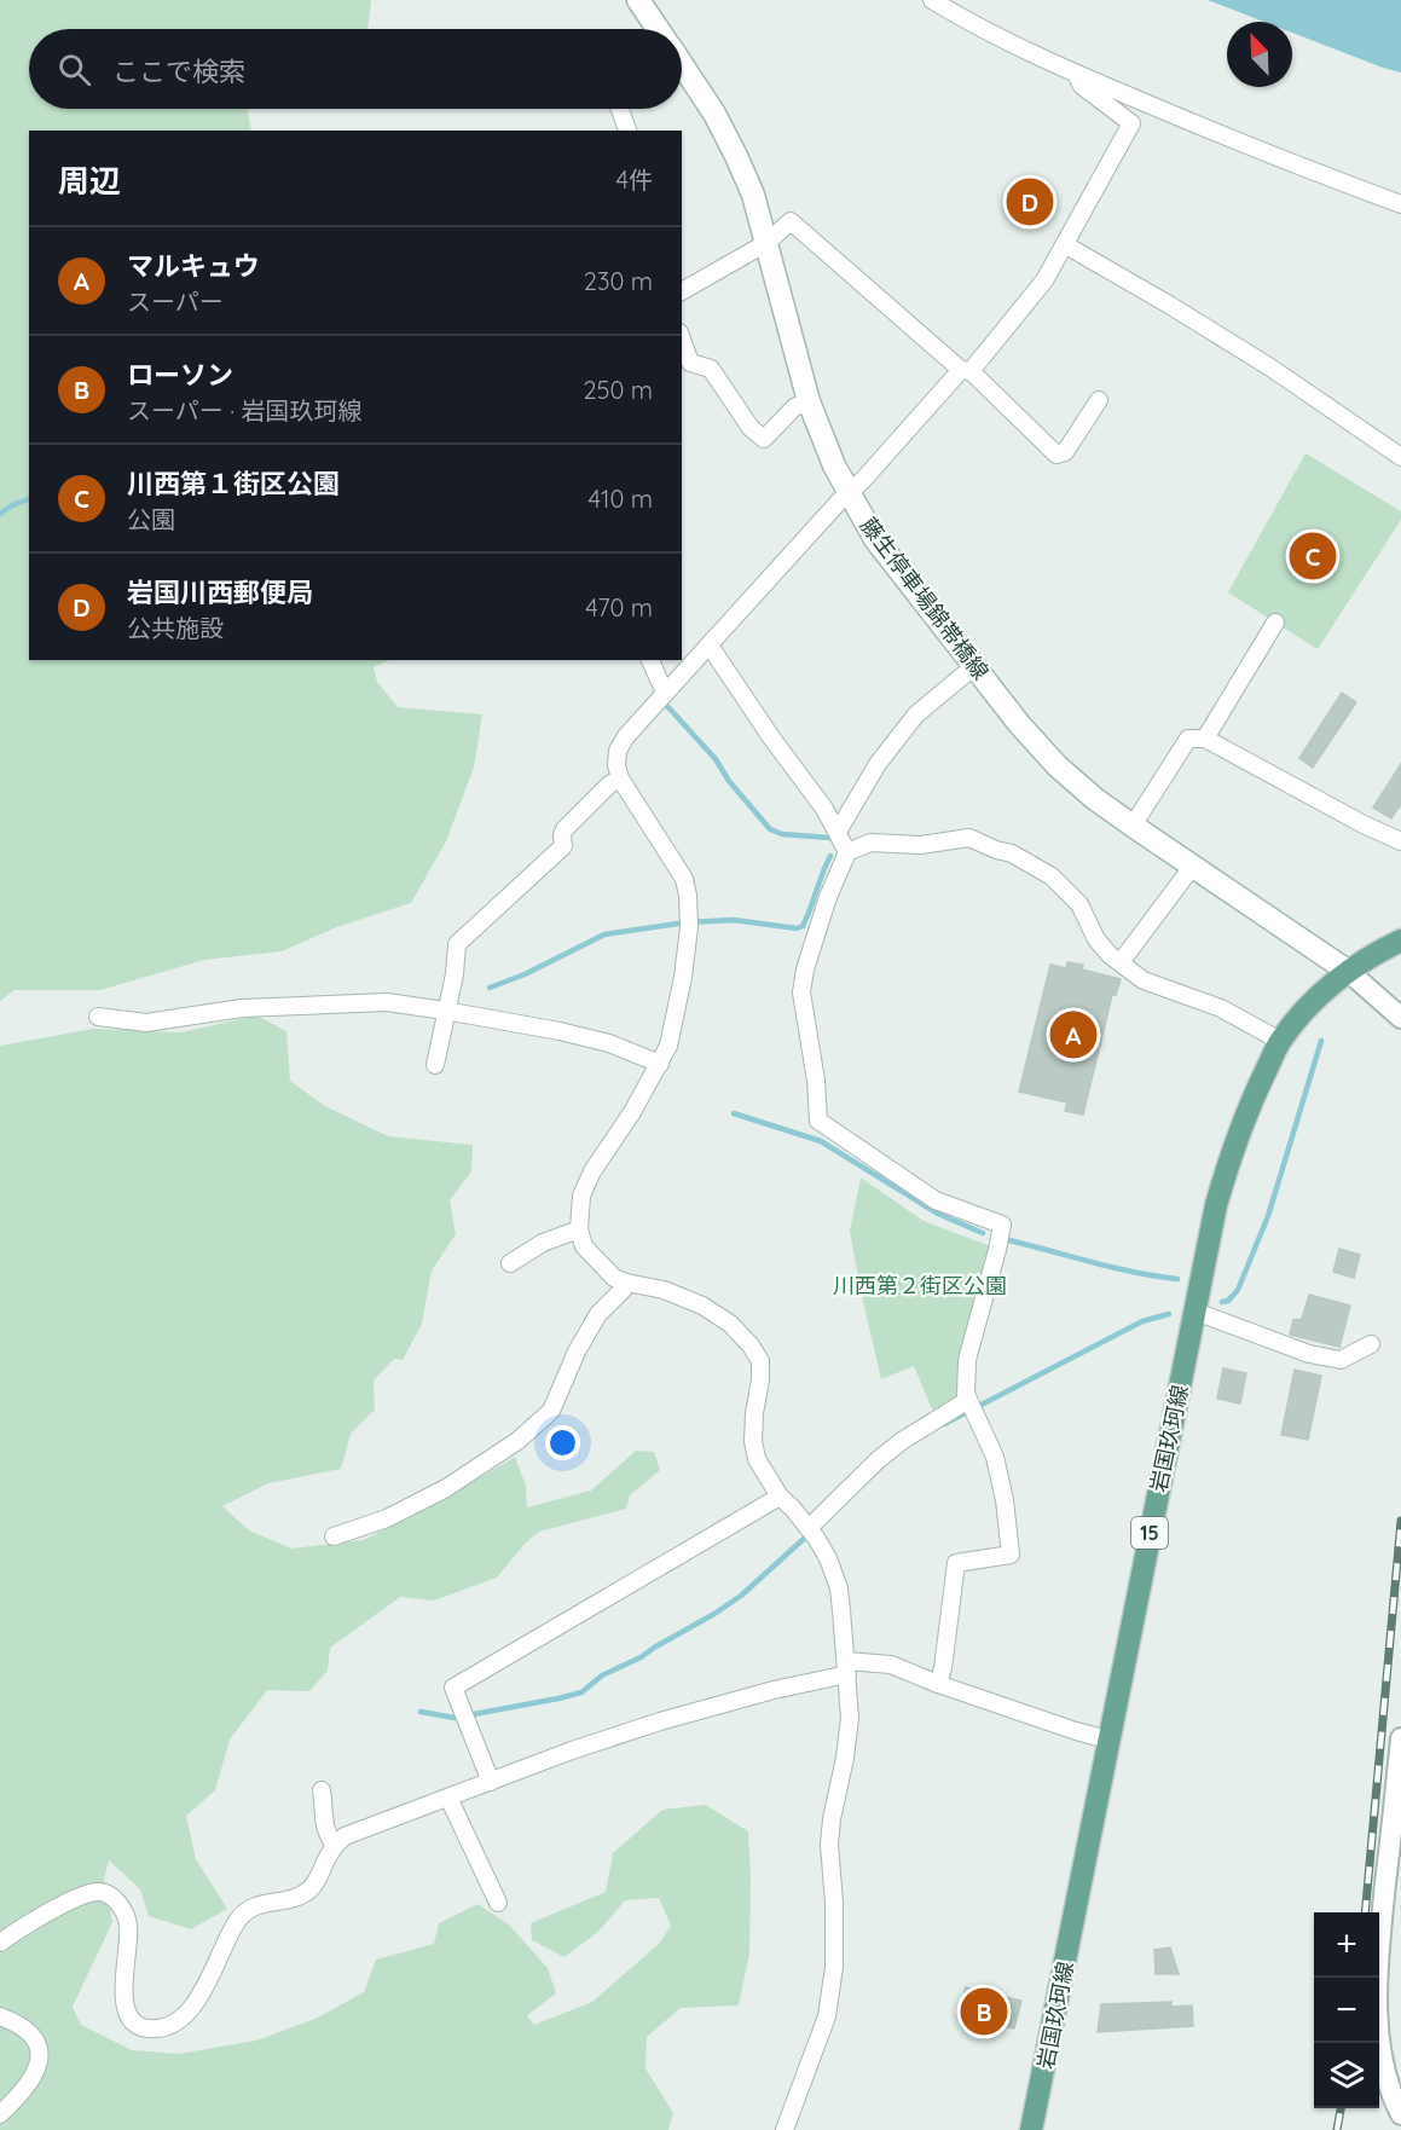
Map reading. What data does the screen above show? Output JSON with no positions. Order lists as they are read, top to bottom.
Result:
{
  "streets": {
    "main road": ["藤生停車場錦帯橋線", "岩国玖珂線", "15"]
  },
  "crossings": [
    ["藤生停車場錦帯橋線", "岩国玖珂線"]
  ],
  "parks": ["川西第２街区公園"],
  "north": "top left",
  "page": {
    "search": "ここで検索",
    "heading": ["周辺", "4件"],
    "pins": [
      "D",
      "C",
      "A",
      "B"
    ],
    "list": [
      {
        "mark": "A",
        "name": "マルキュウ",
        "note": "スーパー",
        "value": "230 m"
      },
      {
        "mark": "B",
        "name": "ローソン",
        "note": "スーパー · 岩国玖珂線",
        "value": "250 m"
      },
      {
        "mark": "C",
        "name": "川西第１街区公園",
        "note": "公園",
        "value": "410 m"
      },
      {
        "mark": "D",
        "name": "岩国川西郵便局",
        "note": "公共施設",
        "value": "470 m"
      }
    ],
    "map_buttons": ["+", "−"]
  }
}
